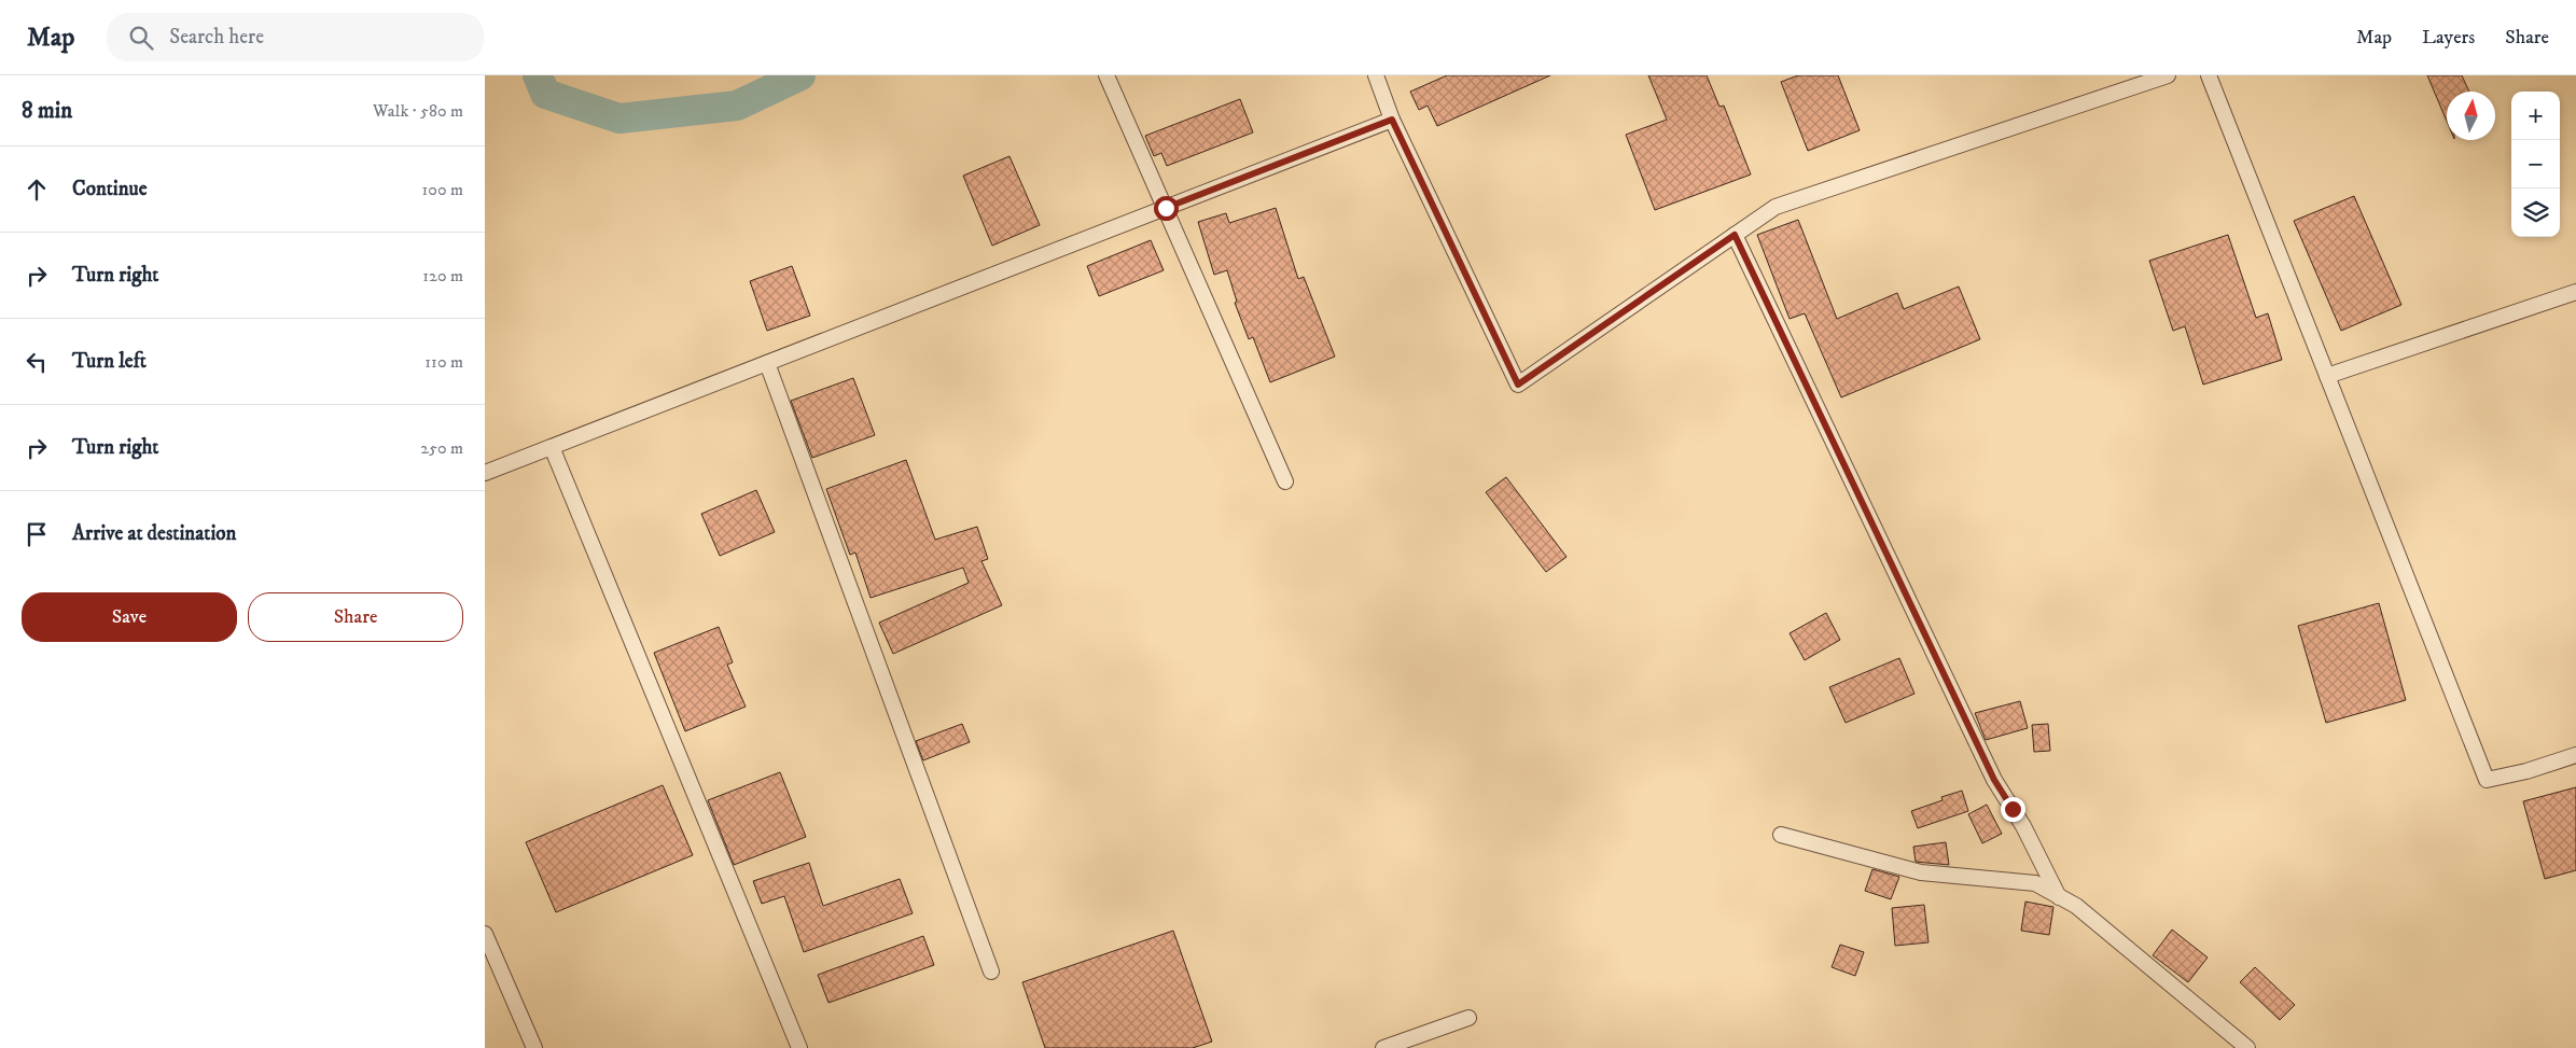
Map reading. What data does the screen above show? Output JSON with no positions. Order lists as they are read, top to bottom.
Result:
{
  "north": "top",
  "page": {
    "header": "Map",
    "search": "Search here",
    "nav": ["Map", "Layers", "Share"],
    "heading": ["8 min", "Walk · 580 m"],
    "map_buttons": ["+", "−"],
    "list": [
      ["Continue", "100 m"],
      ["Turn right", "120 m"],
      ["Turn left", "110 m"],
      ["Turn right", "250 m"],
      "Arrive at destination"
    ],
    "buttons": ["Save", "Share"]
  }
}
